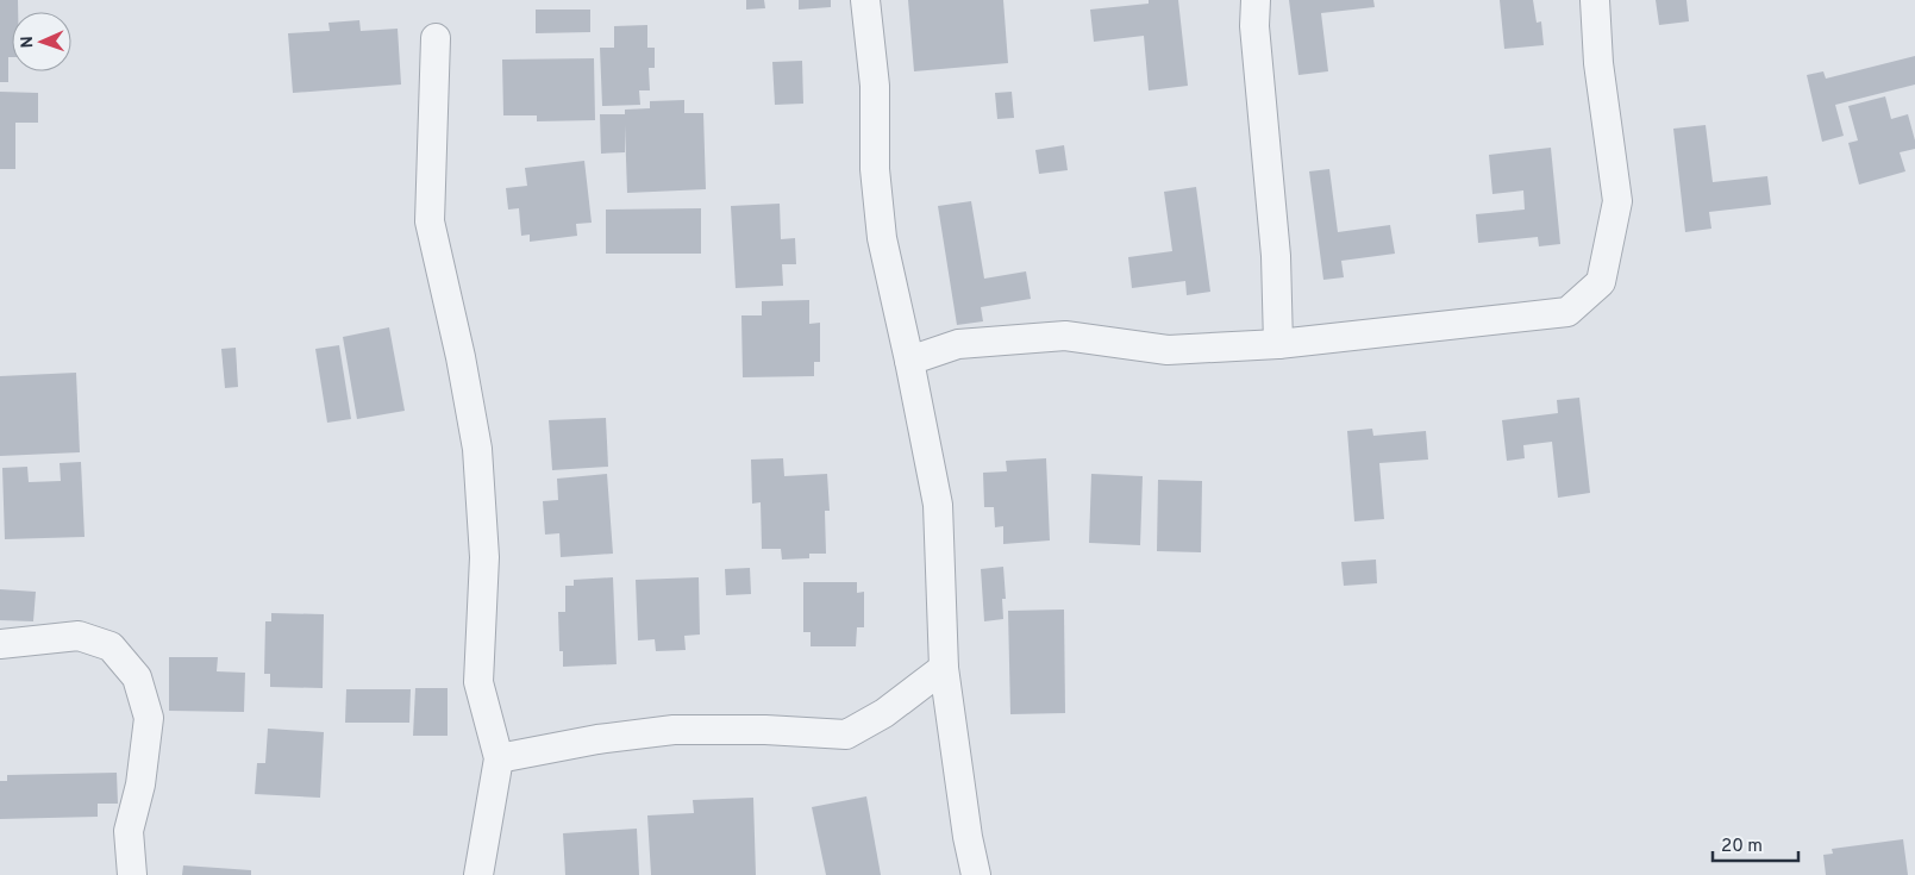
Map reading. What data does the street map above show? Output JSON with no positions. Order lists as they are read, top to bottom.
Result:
{
  "scale_bar": "20 m",
  "north": "left"
}
